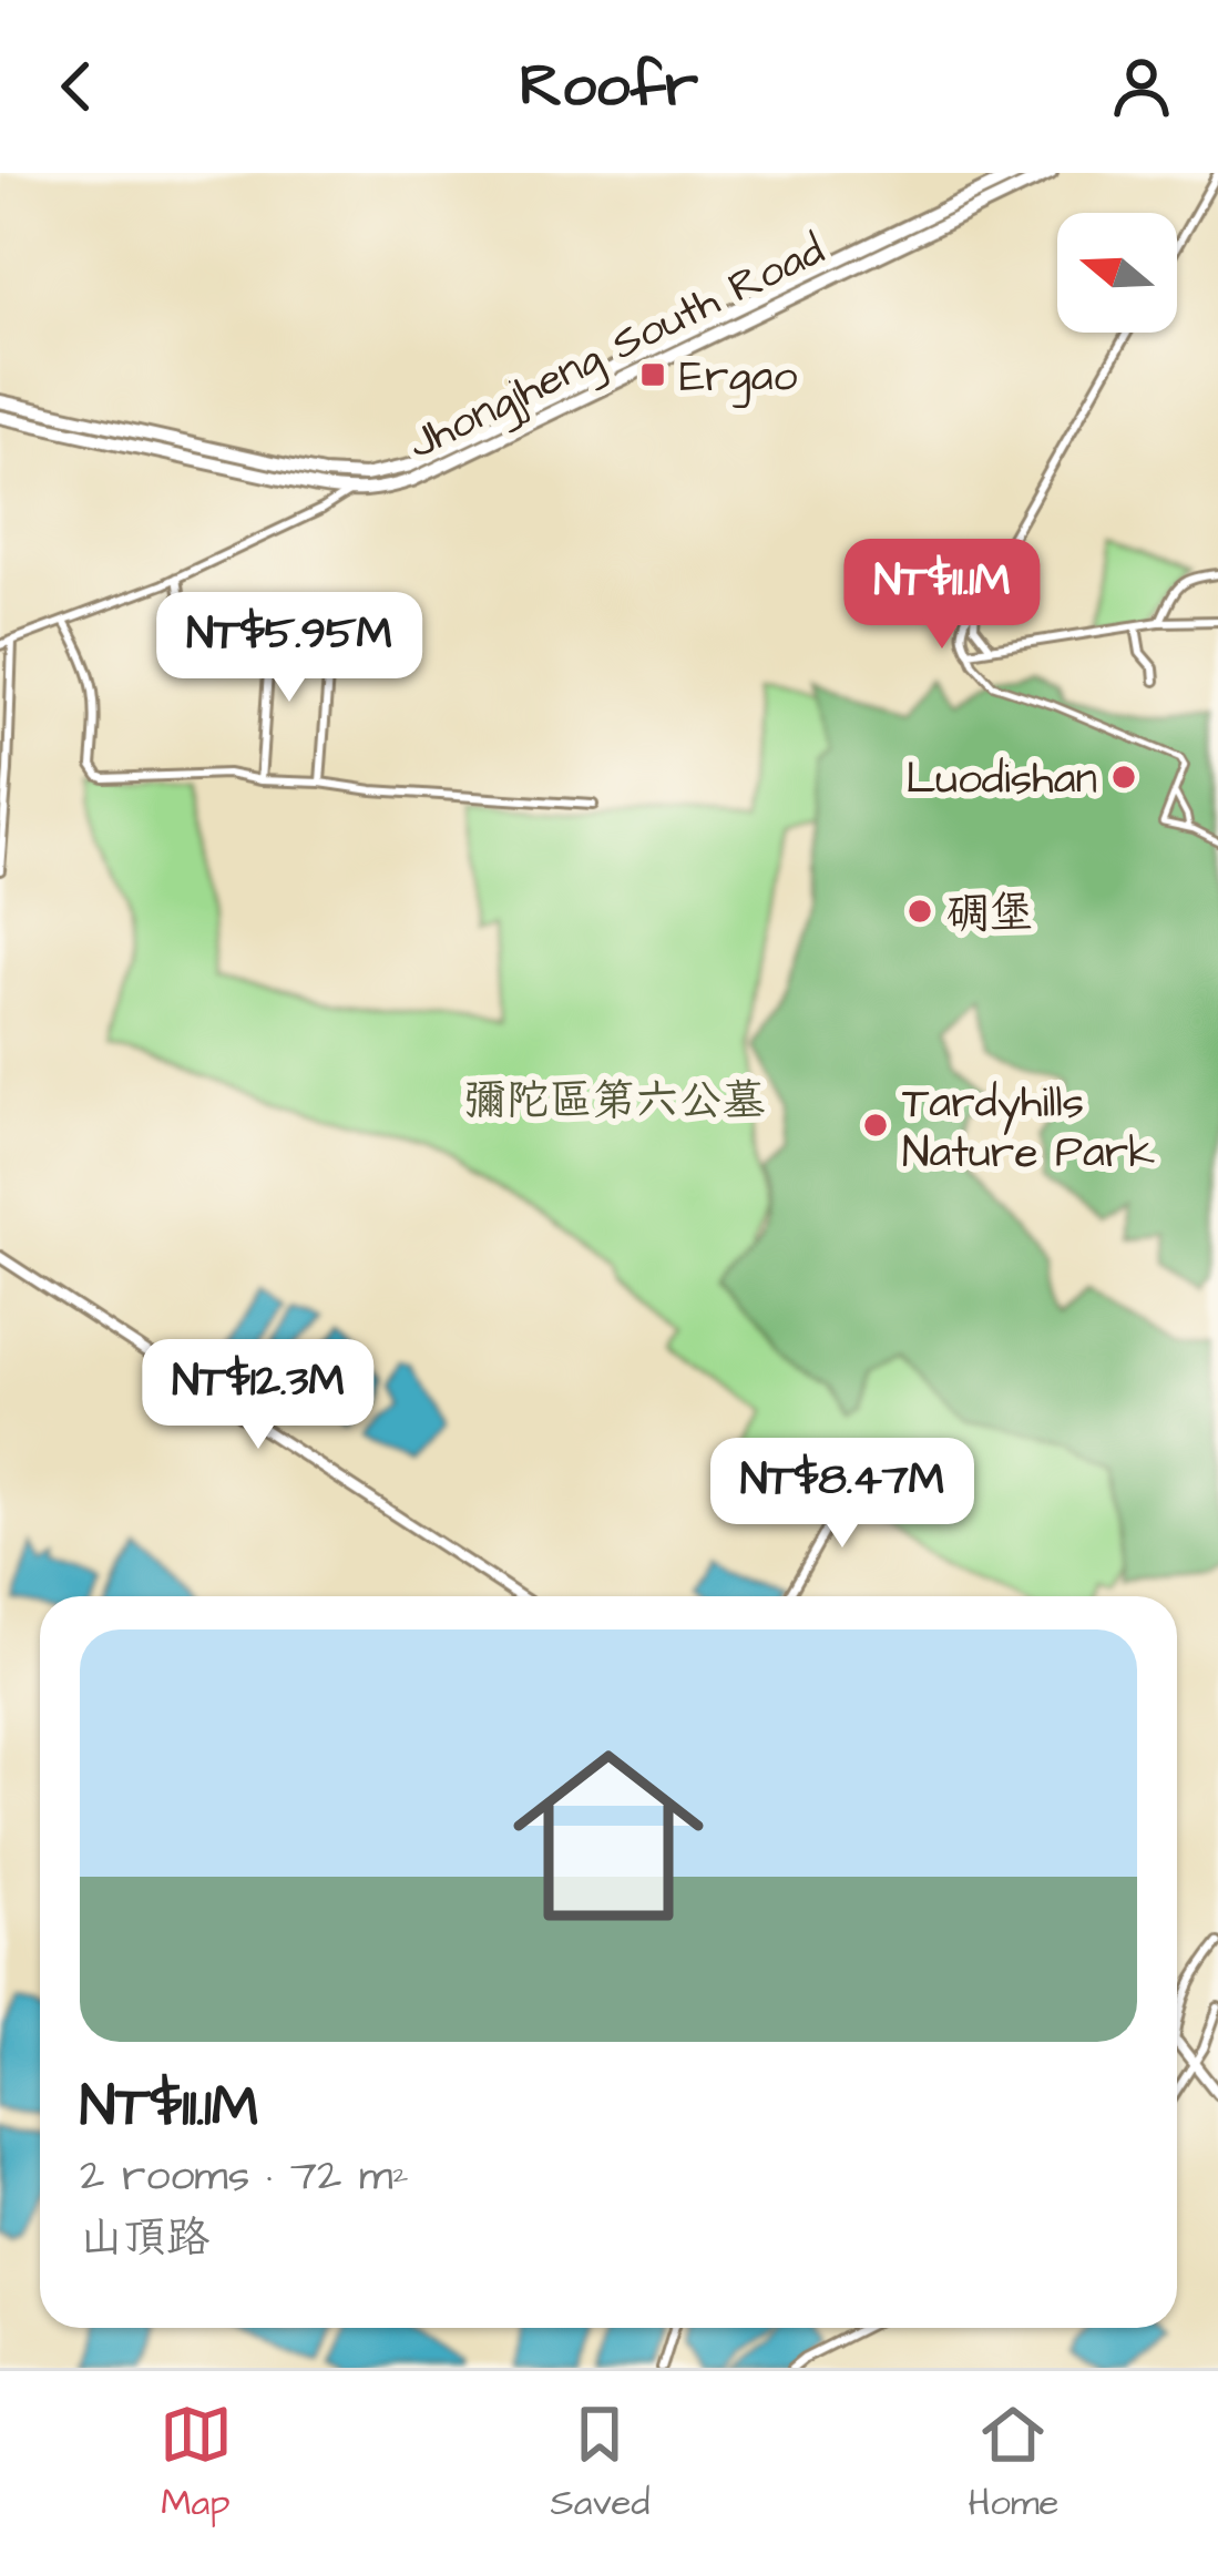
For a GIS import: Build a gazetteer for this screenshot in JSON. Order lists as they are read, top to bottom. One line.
{"streets":{"main road":["Jhongjheng South Road"]},"parks":["彌陀區第六公墓"],"places":{"transit":["Ergao"],"other":["Luodishan","碉堡","Tardyhills Nature Park"]},"north":"left","page":{"header":"Roofr","price":["NT$11.1M","NT$5.95M","NT$12.3M","NT$8.47M"],"list":[{"name":"NT$11.1M","note":"2 rooms · 72 m² · 山頂路"}],"tabs":["Map","Saved","Home"]}}
